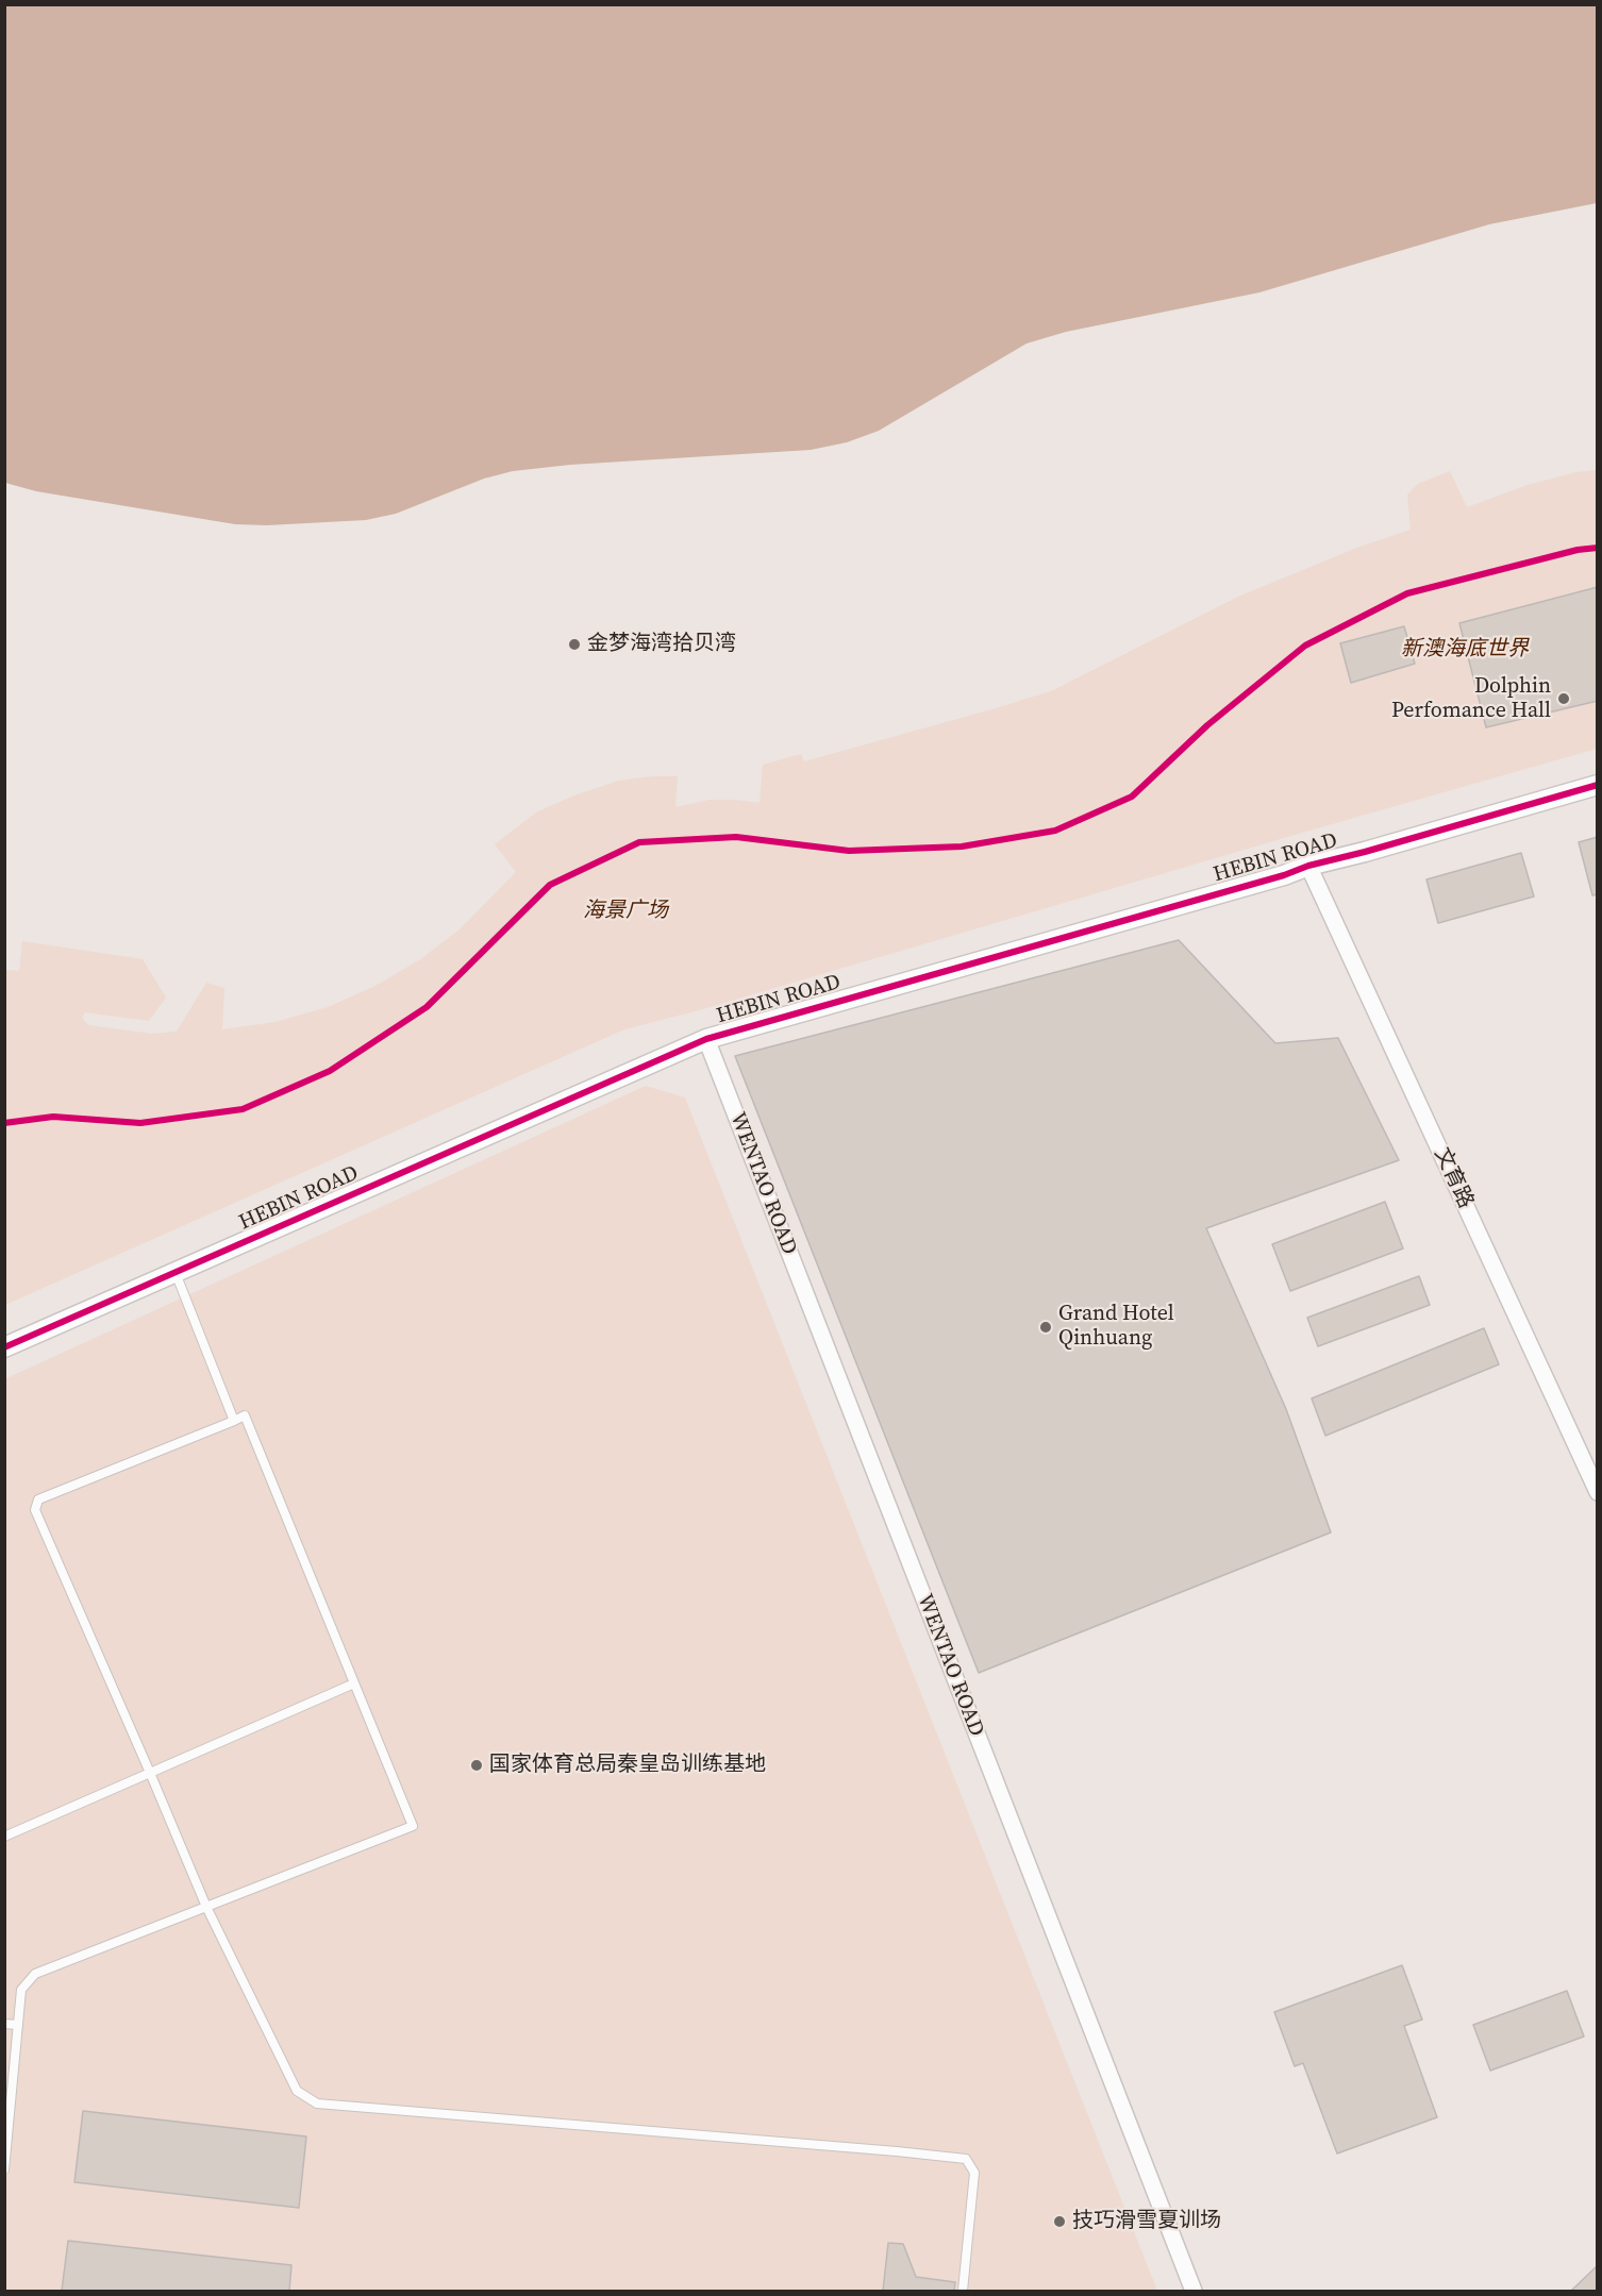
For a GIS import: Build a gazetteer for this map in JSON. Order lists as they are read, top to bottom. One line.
{"streets":{"street":["HEBIN ROAD","文育路","WENTAO ROAD"]},"crossings":[["HEBIN ROAD","文育路"],["HEBIN ROAD","WENTAO ROAD"]],"parks":["新澳海底世界","海景广场"],"places":["金梦海湾拾贝湾","Dolphin Perfomance Hall","Grand Hotel Qinhuang","国家体育总局秦皇岛训练基地","技巧滑雪夏训场"]}
